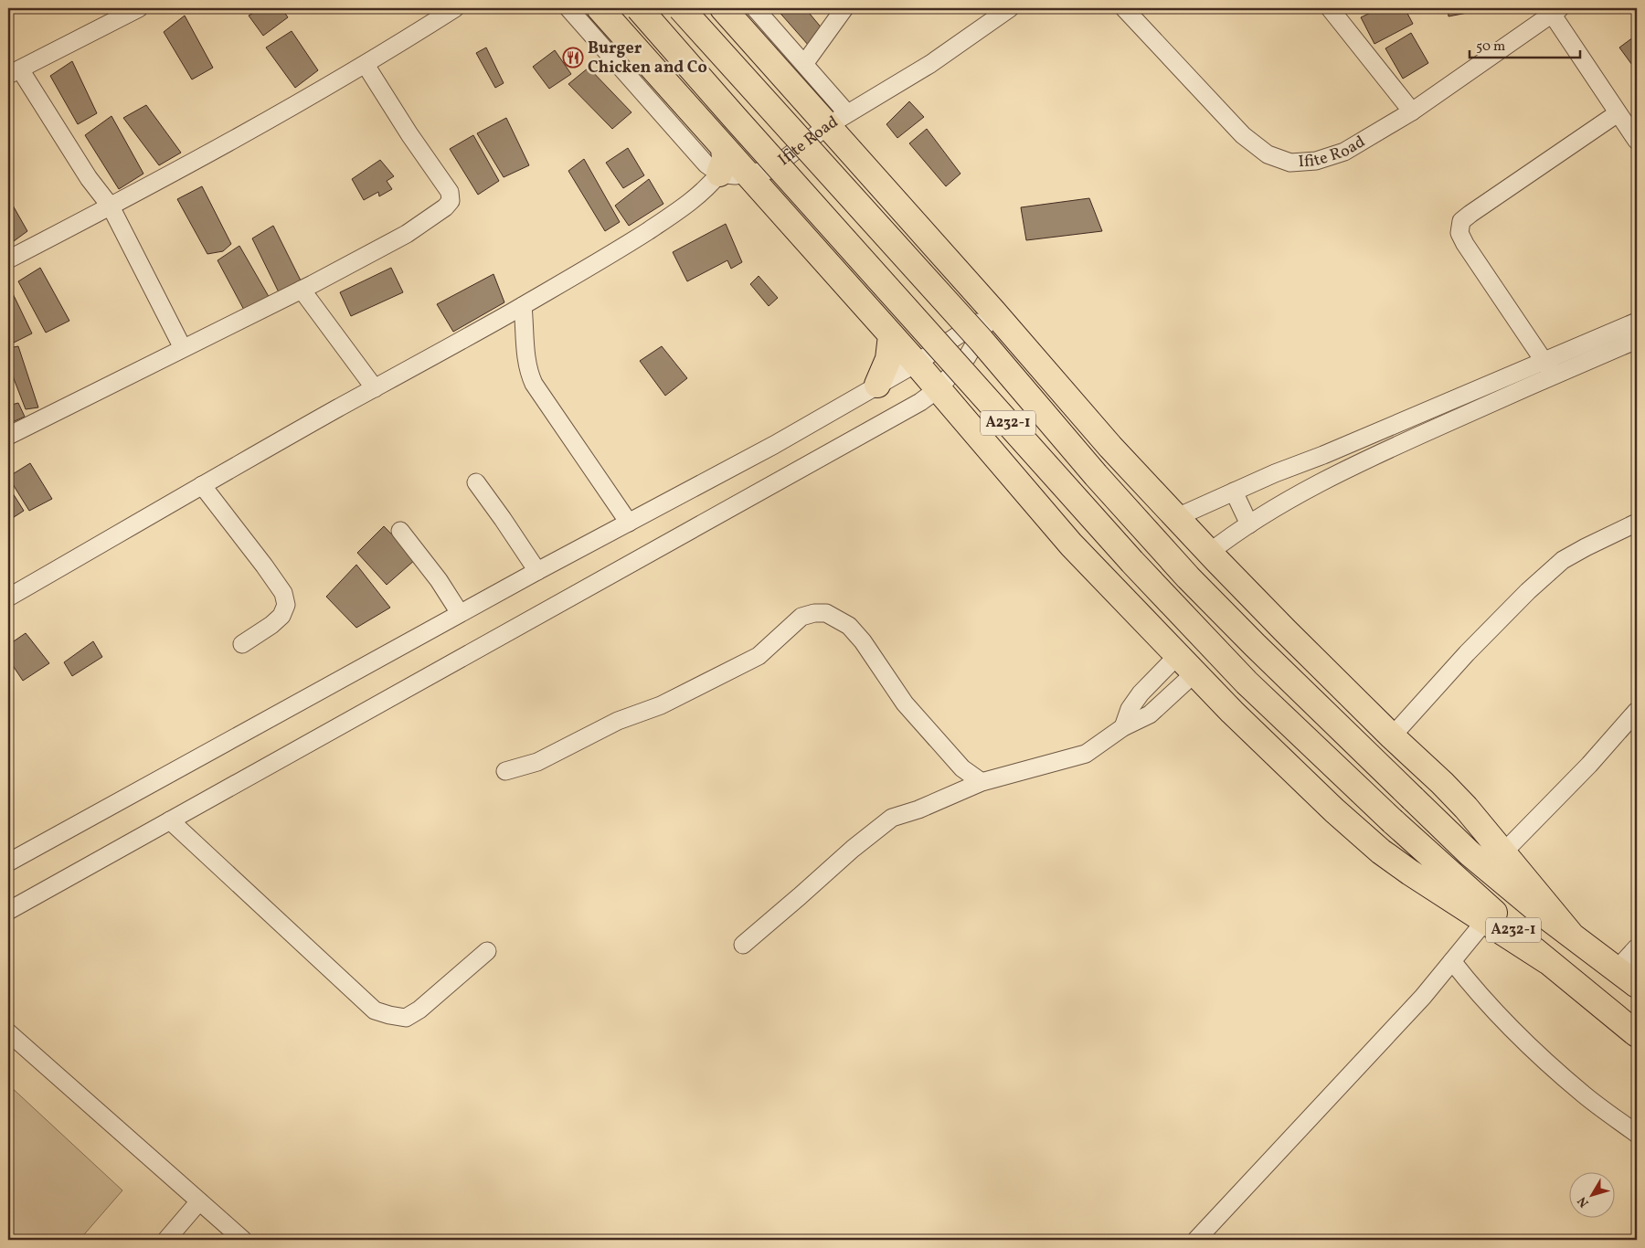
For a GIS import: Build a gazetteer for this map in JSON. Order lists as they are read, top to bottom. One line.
{"streets":{"highway":["A232-1"],"street":["Ifite Road"]},"places":{"restaurant":["Burger Chicken and Co"]},"scale_bar":"50 m","north":"bottom left"}
